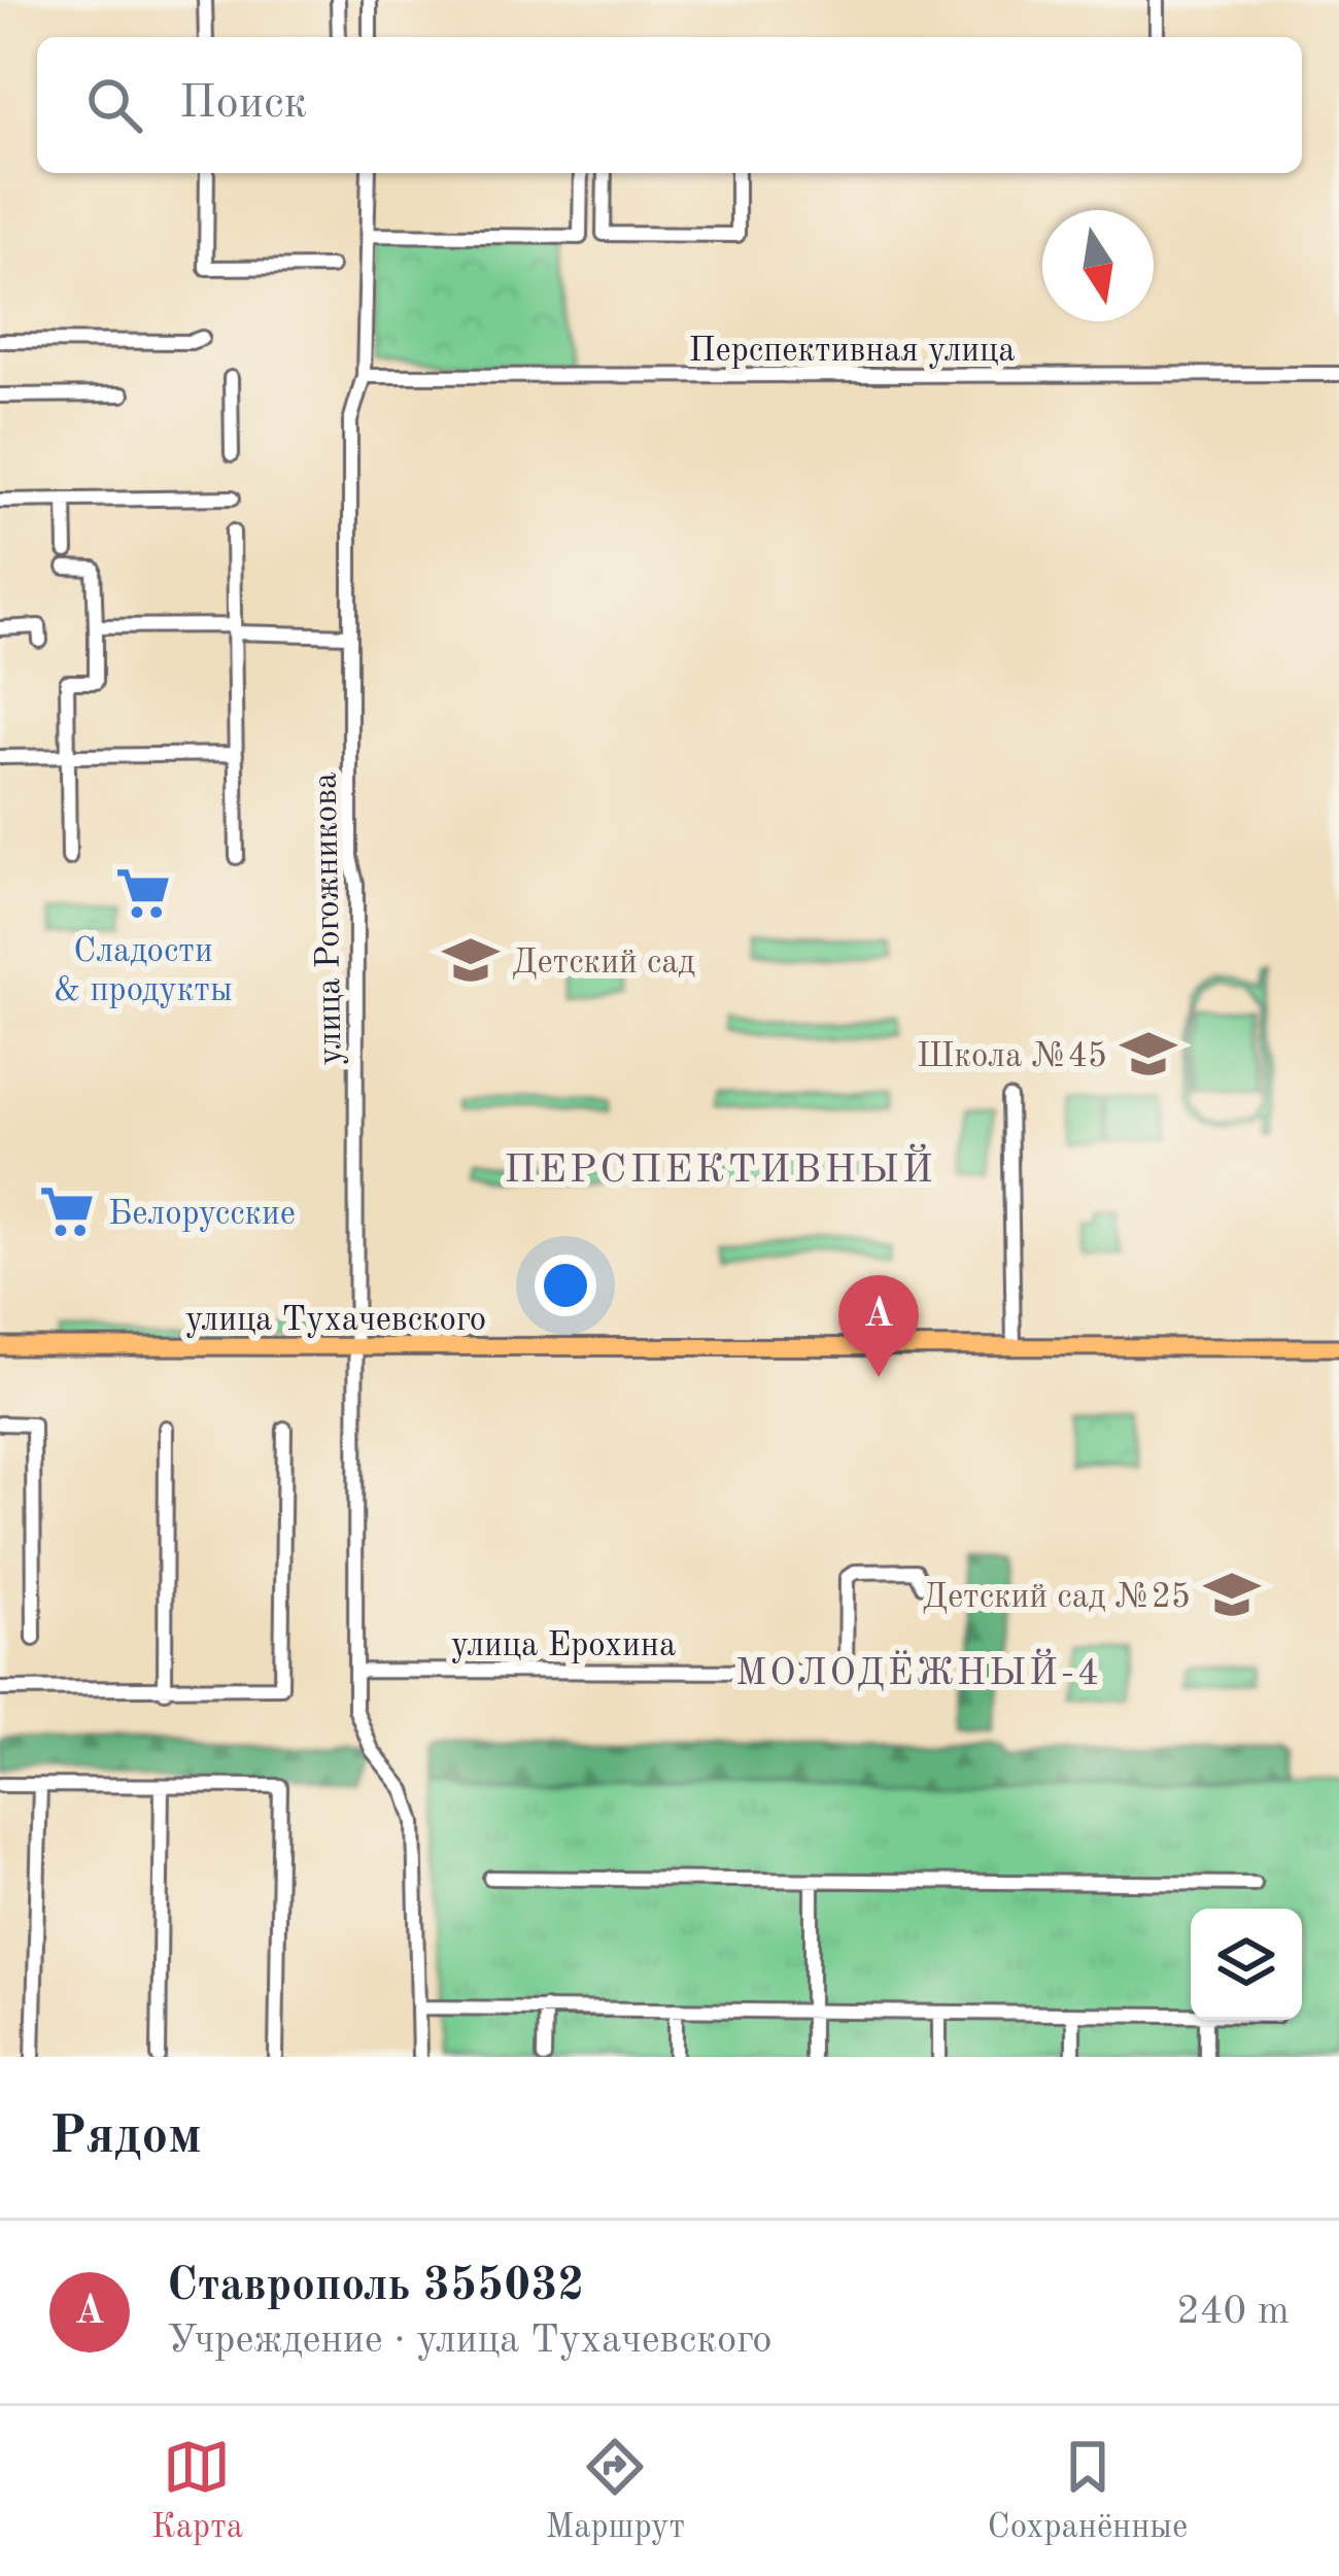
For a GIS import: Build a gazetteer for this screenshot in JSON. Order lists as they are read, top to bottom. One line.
{"streets":{"main road":["улица Тухачевского"],"street":["Перспективная улица","улица Рогожникова","улица Ерохина"]},"crossings":[["Перспективная улица","улица Рогожникова"],["улица Рогожникова","улица Тухачевского"],["улица Рогожникова","улица Ерохина"]],"districts":["ПЕРСПЕКТИВНЫЙ","МОЛОДЁЖНЫЙ-4"],"places":{"supermarket":["Сладости & продукты","Белорусские"],"school or university":["Детский сад","Школа №45","Детский сад №25"]},"north":"bottom","page":{"search":"Поиск","pins":"A","heading":"Рядом","list":[{"mark":"A","name":"Ставрополь 355032","note":"Учреждение · улица Тухачевского","value":"240 m"}],"nav":["Карта","Маршрут","Сохранённые"]}}
